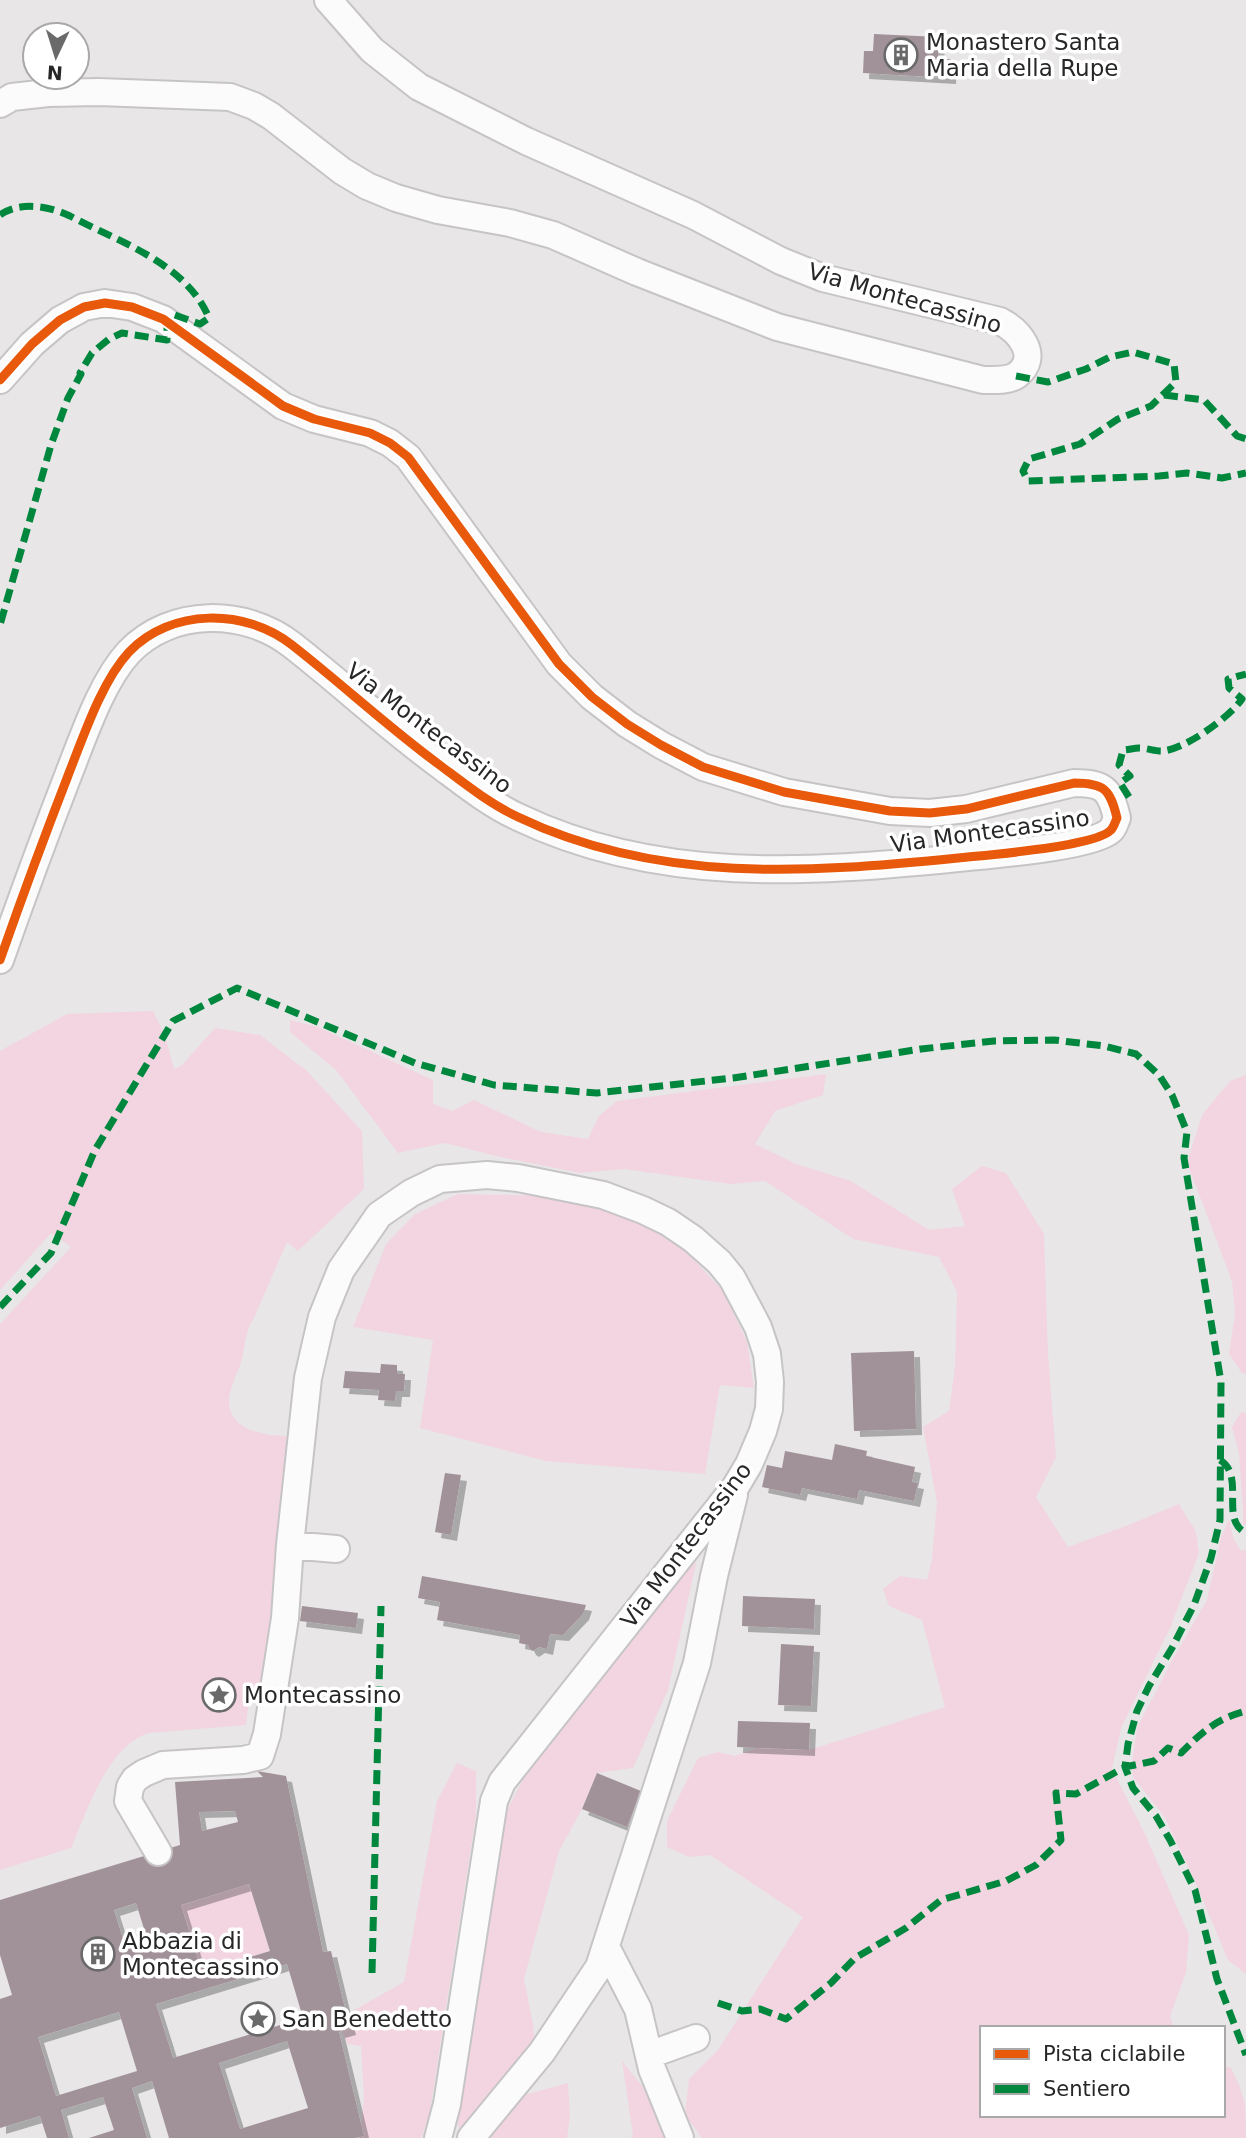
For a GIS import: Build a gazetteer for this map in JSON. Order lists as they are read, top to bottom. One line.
{"streets":{"street":["Via Montecassino"]},"places":{"building":["Monastero Santa Maria della Rupe","Abbazia di Montecassino"],"place":["Montecassino","San Benedetto"]},"legend":["Pista ciclabile","Sentiero"],"north":"bottom"}
